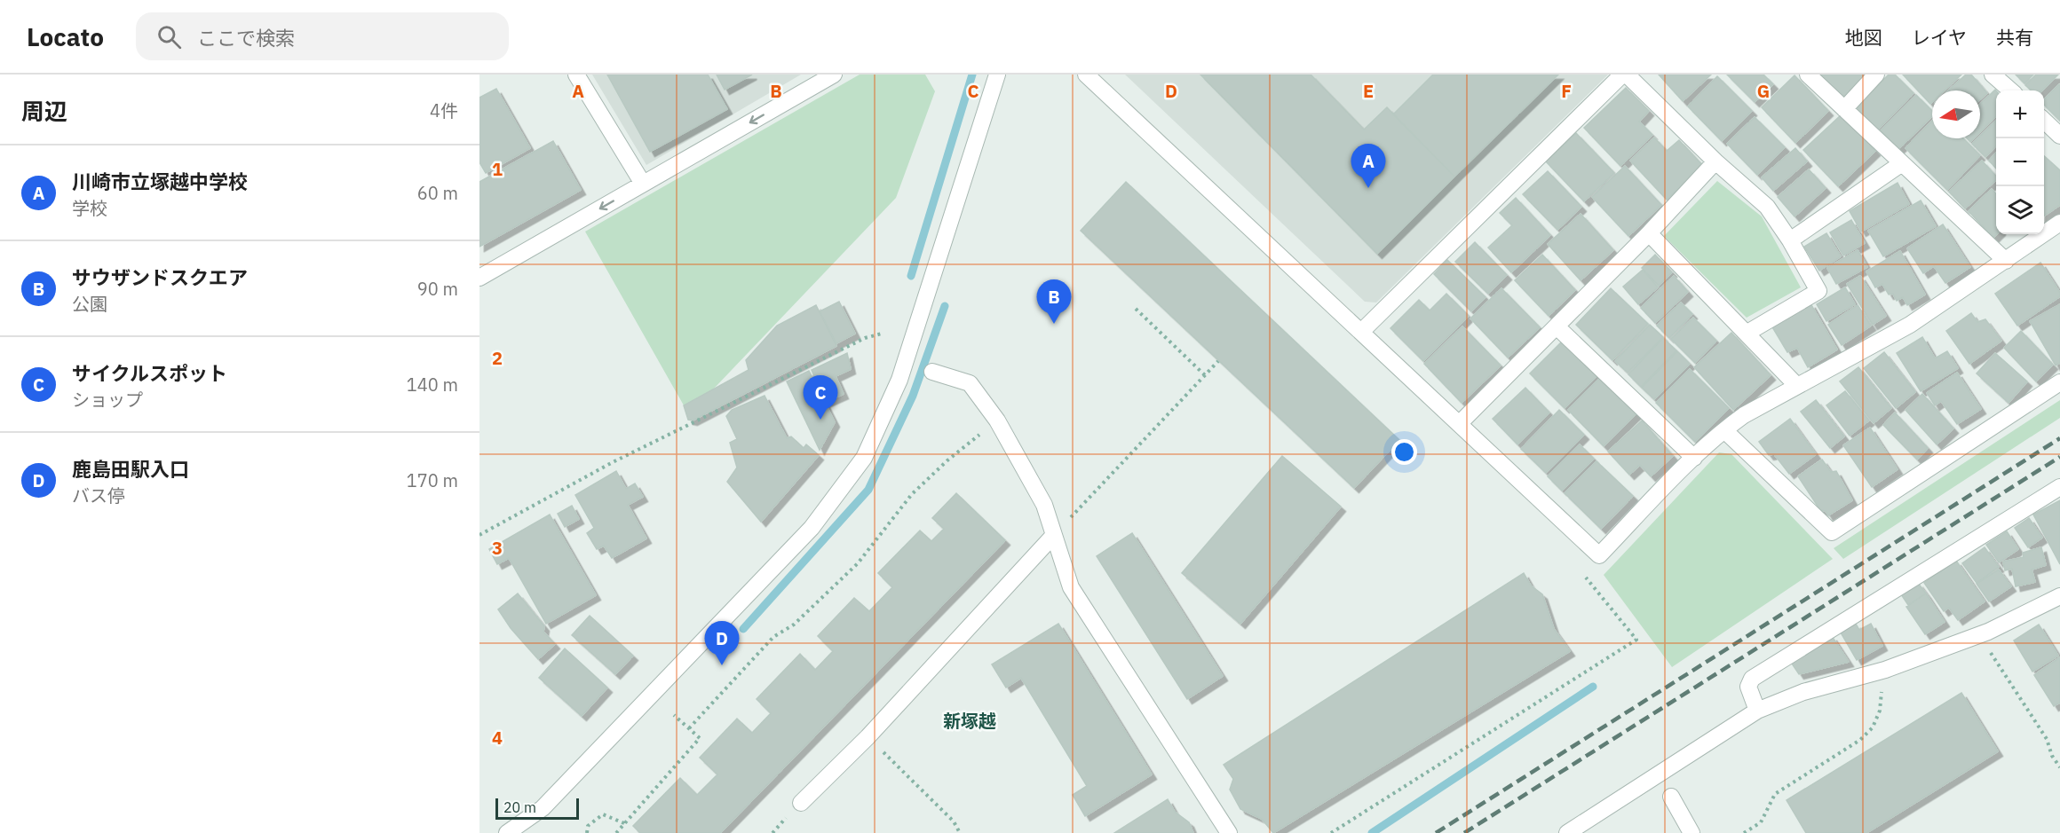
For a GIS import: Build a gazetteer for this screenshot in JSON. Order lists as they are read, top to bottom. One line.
{"districts":["新塚越"],"scale_bar":"20 m","north":"left","page":{"header":"Locato","search":"ここで検索","nav":["地図","レイヤ","共有"],"heading":["周辺","4件"],"map_buttons":["+","−"],"list":[{"mark":"A","name":"川崎市立塚越中学校","note":"学校","value":"60 m"},{"mark":"B","name":"サウザンドスクエア","note":"公園","value":"90 m"},{"mark":"C","name":"サイクルスポット","note":"ショップ","value":"140 m"},{"mark":"D","name":"鹿島田駅入口","note":"バス停","value":"170 m"}],"pins":["A","B","C","D"],"scale":"20 m"},"grid":{"columns":["A","B","C","D","E","F","G"],"rows":["1","2","3","4"]}}
